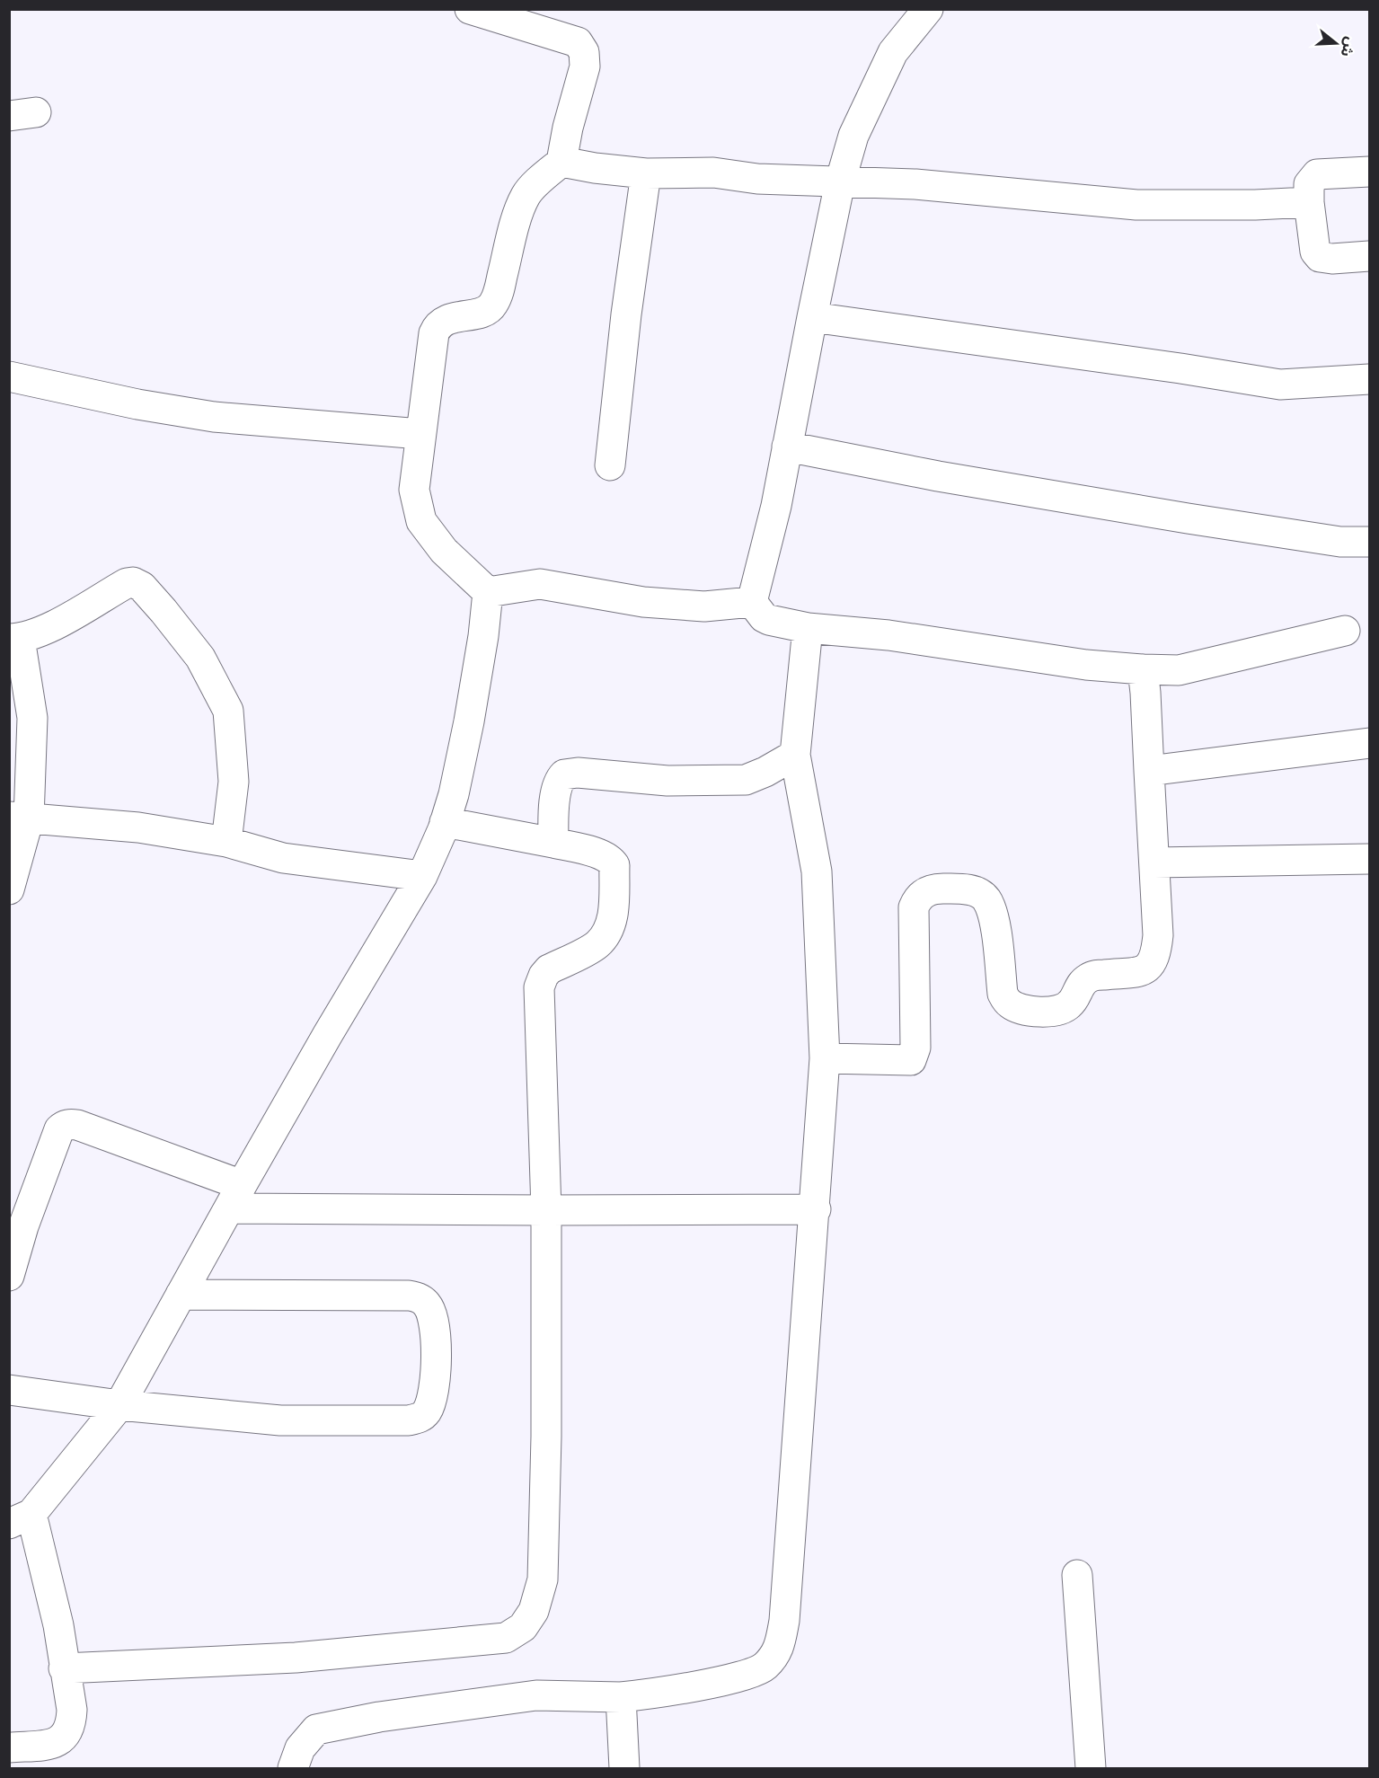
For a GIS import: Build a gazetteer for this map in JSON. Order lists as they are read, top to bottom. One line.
{"north":"right"}
